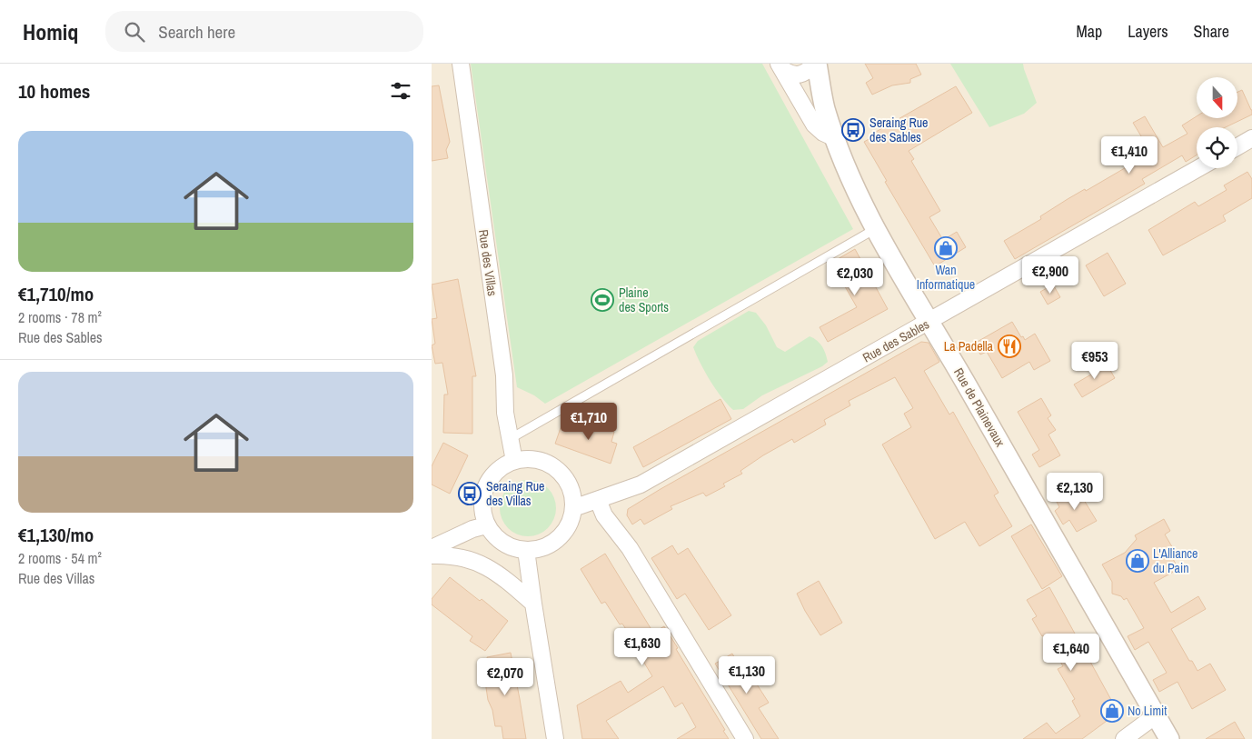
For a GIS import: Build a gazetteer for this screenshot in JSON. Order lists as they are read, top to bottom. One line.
{"streets":{"street":["Rue des Villas","Rue des Sables","Rue de Plainevaux"]},"crossings":[["Rue des Villas","Rue des Sables"],["Rue des Sables","Rue de Plainevaux"]],"places":{"bus stop":["Seraing Rue des Sables","Seraing Rue des Villas"],"shop":["Wan Informatique","L'Alliance du Pain","No Limit"],"sports":["Plaine des Sports"],"restaurant":["La Padella"]},"north":"bottom","page":{"header":"Homiq","search":"Search here","nav":["Map","Layers","Share"],"heading":"10 homes","list":[{"name":"€1,710/mo","note":"2 rooms · 78 m² · Rue des Sables"},{"name":"€1,130/mo","note":"2 rooms · 54 m² · Rue des Villas"}],"price":["€1,410","€2,900","€2,030","€953","€1,710","€2,130","€1,630","€1,640","€1,130","€2,070"]}}
